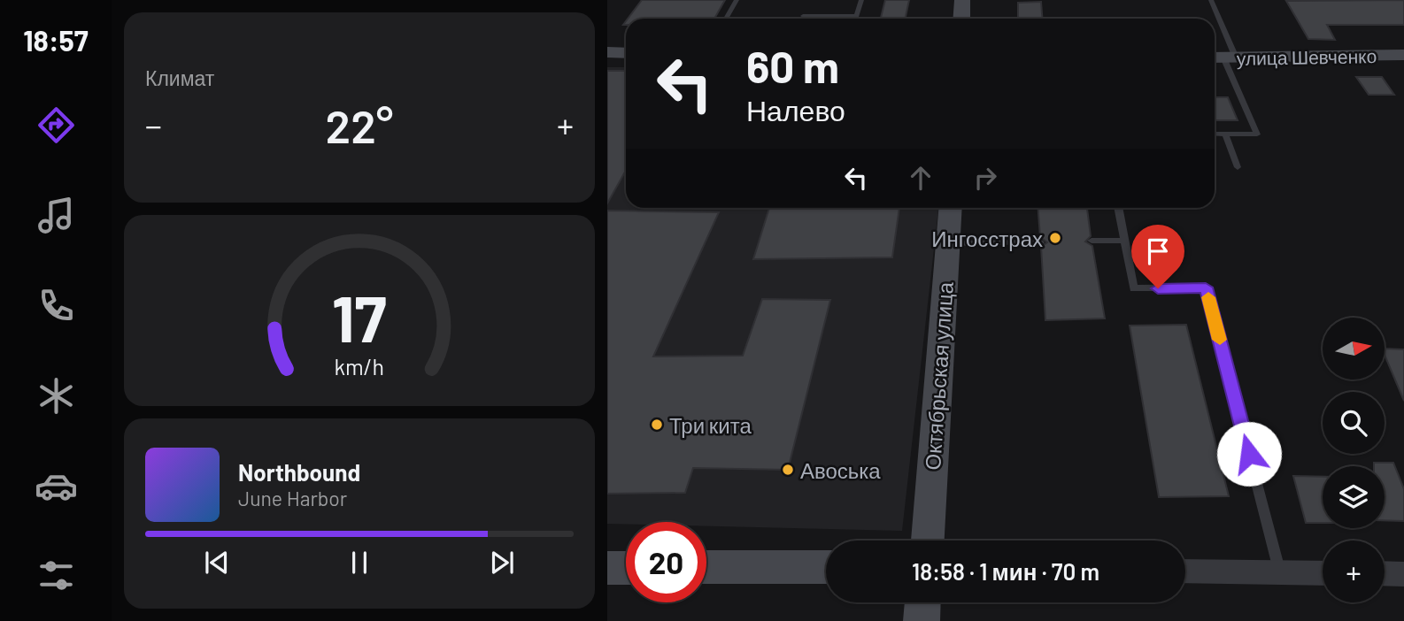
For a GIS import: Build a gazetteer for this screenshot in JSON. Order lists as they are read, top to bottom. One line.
{"streets":{"main road":["улица Шевченко","Октябрьская улица"]},"places":["Ингосстрах","Три кита","Авоська"],"north":"right","page":{"tabs":"18:57","tile":"Климат","turn":["60 m","Налево"],"heat":["−","22°","+"],"map_buttons":"+","song":["Northbound","June Harbor"],"limit":"20","trip":"18:58 · 1 мин · 70 m","gauge":["17","km/h"]}}
